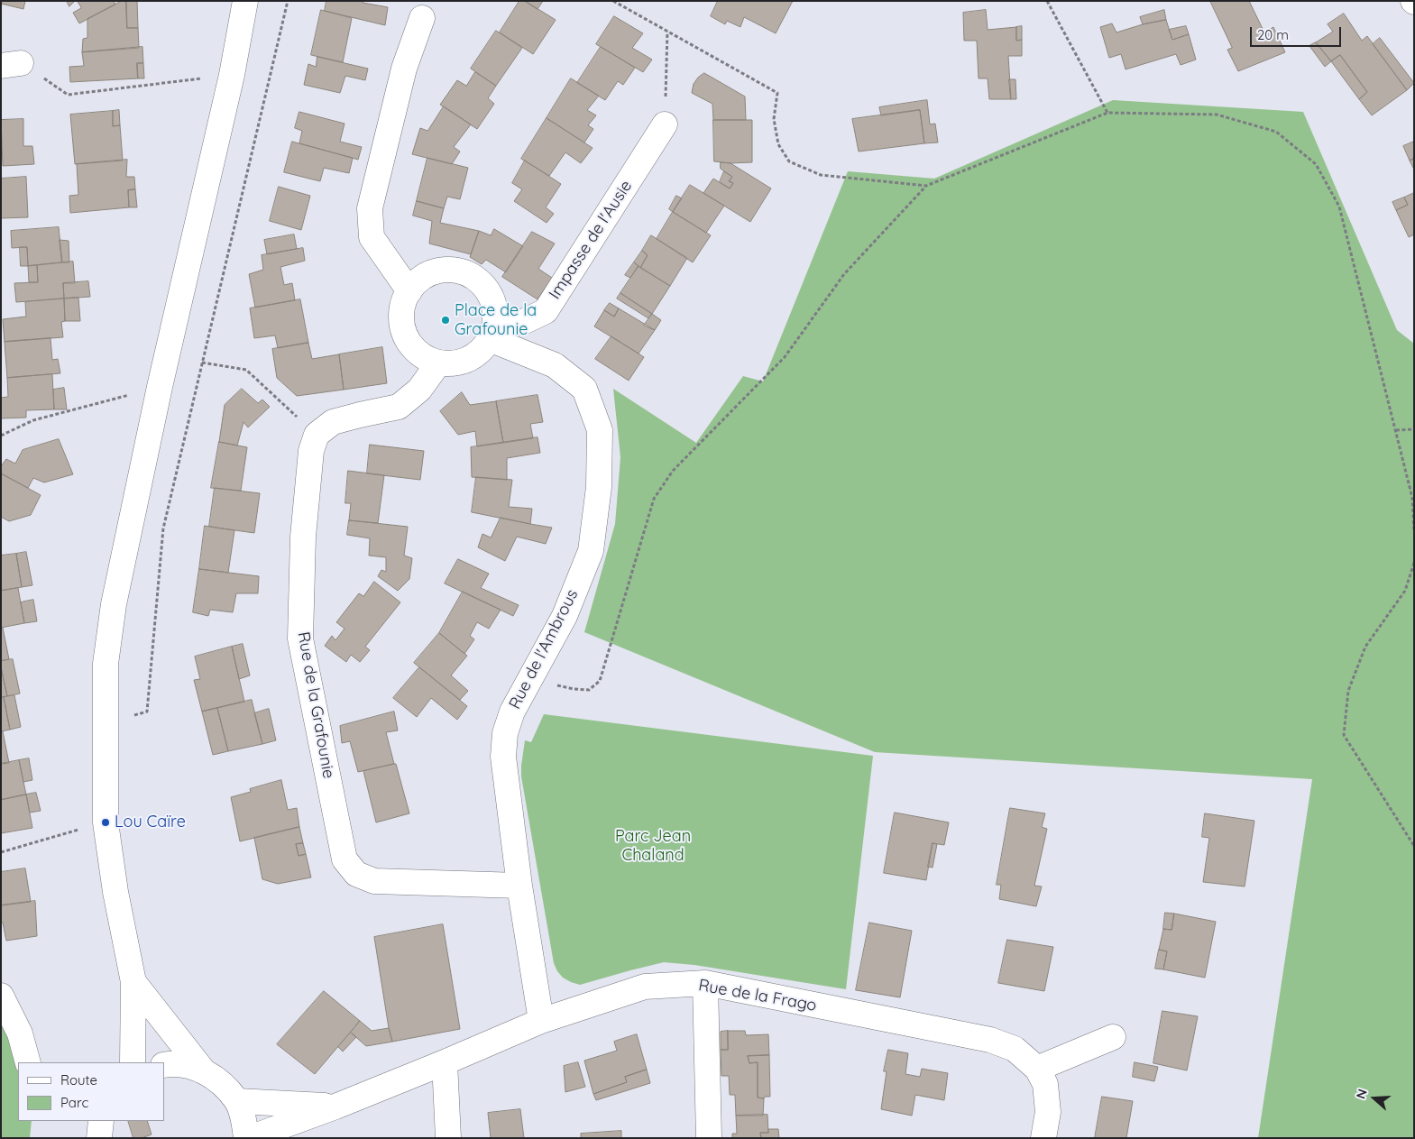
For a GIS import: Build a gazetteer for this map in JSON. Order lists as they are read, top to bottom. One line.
{"streets":{"street":["Impasse de l'Ausie","Rue de l'Ambrous","Rue de la Grafounie","Rue de la Frago"]},"crossings":[["Impasse de l'Ausie","Rue de l'Ambrous"],["Rue de l'Ambrous","Rue de la Grafounie"],["Rue de l'Ambrous","Rue de la Frago"]],"parks":["Parc Jean Chaland"],"places":["Place de la Grafounie","Lou Caïre"],"legend":["Route","Parc"],"scale_bar":"20 m","north":"left"}
